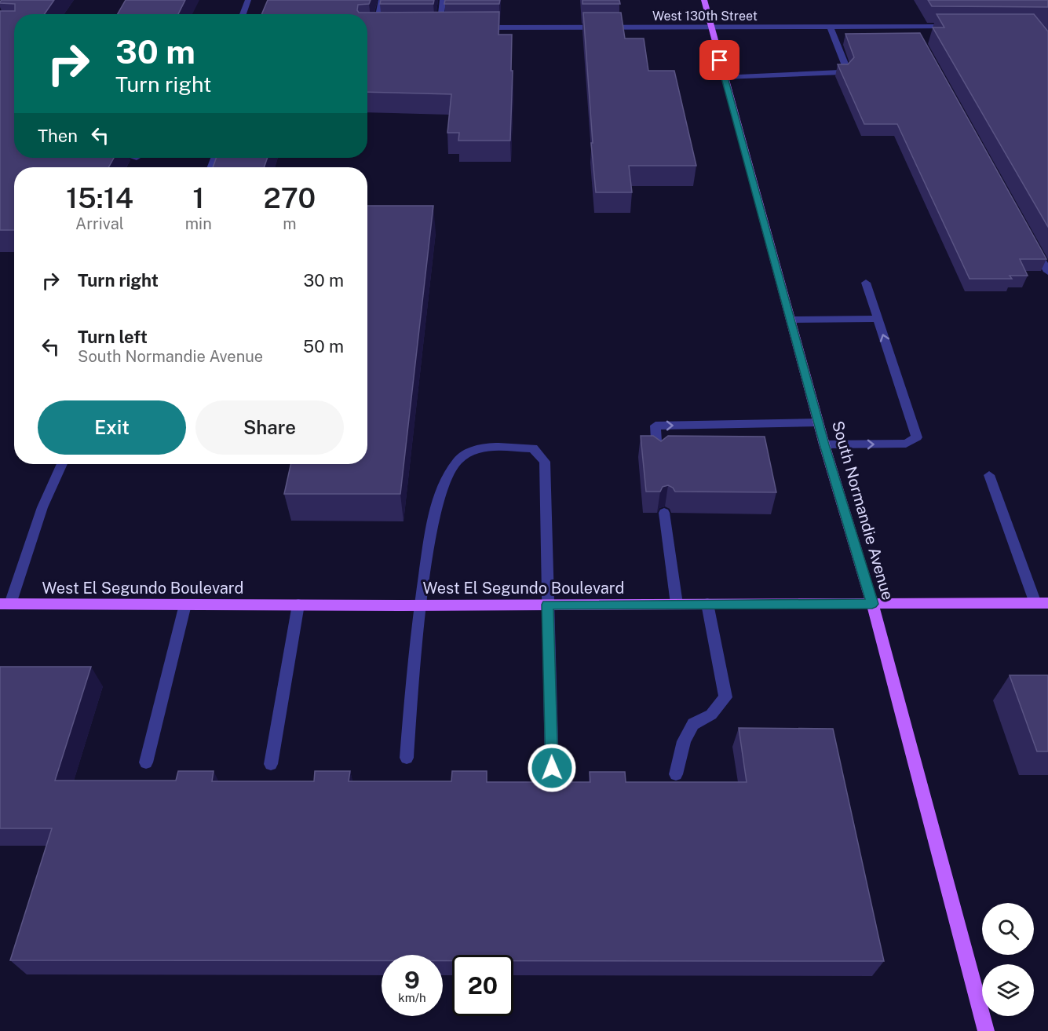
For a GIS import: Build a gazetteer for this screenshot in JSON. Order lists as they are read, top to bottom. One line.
{"streets":{"main road":["South Normandie Avenue","West El Segundo Boulevard"],"street":["West 130th Street"]},"crossings":[["West 130th Street","South Normandie Avenue"],["South Normandie Avenue","West El Segundo Boulevard"]],"page":{"turn":["30 m","Turn right"],"then":"Then","eta":["15:14","Arrival","1","min","270","m"],"list":[{"name":"Turn right","value":"30 m"},{"name":"Turn left","note":"South Normandie Avenue","value":"50 m"}],"buttons":["Exit","Share"],"speed":"9 km/h","limit":"20"}}
